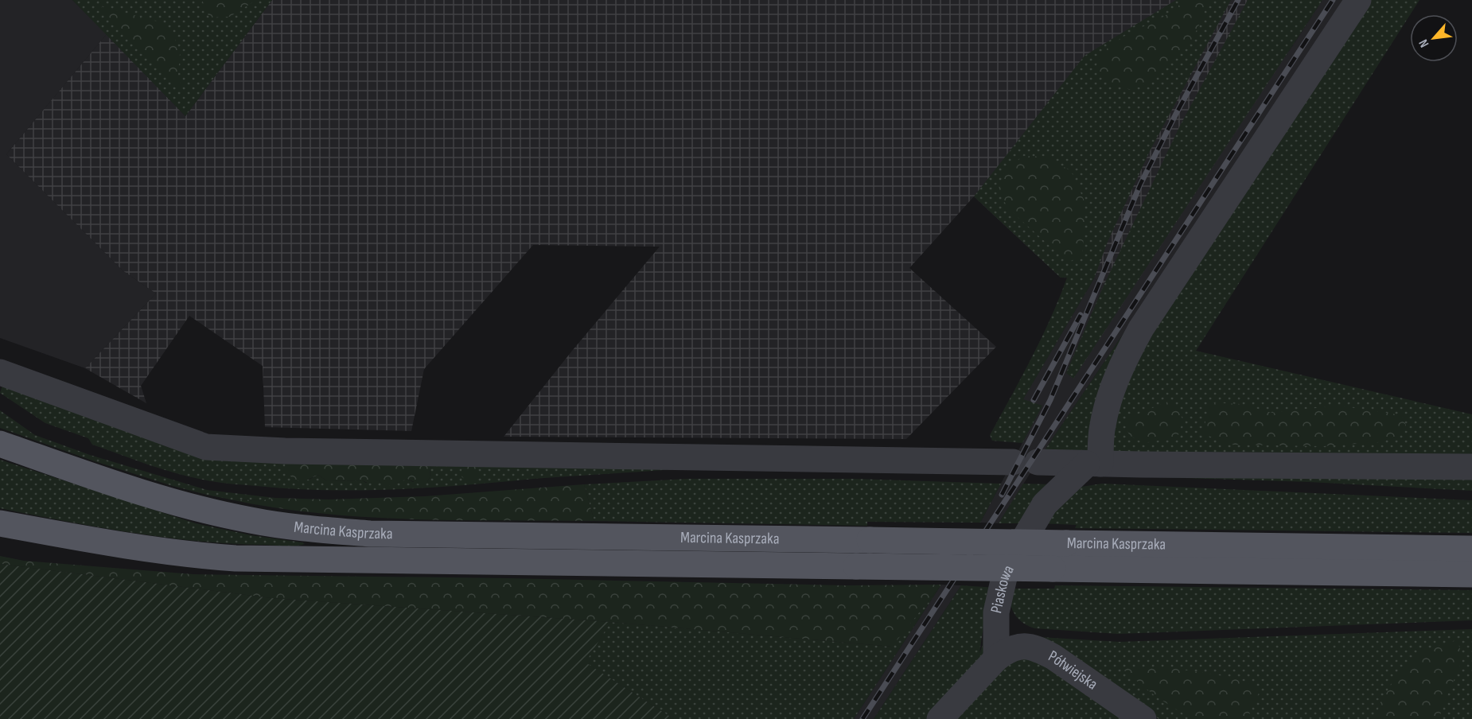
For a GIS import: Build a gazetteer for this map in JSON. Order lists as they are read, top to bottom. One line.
{"streets":{"main road":["Marcina Kasprzaka"],"street":["Piaskowa","Półwiejska"]},"crossings":[["Piaskowa","Półwiejska"]],"north":"bottom left"}
